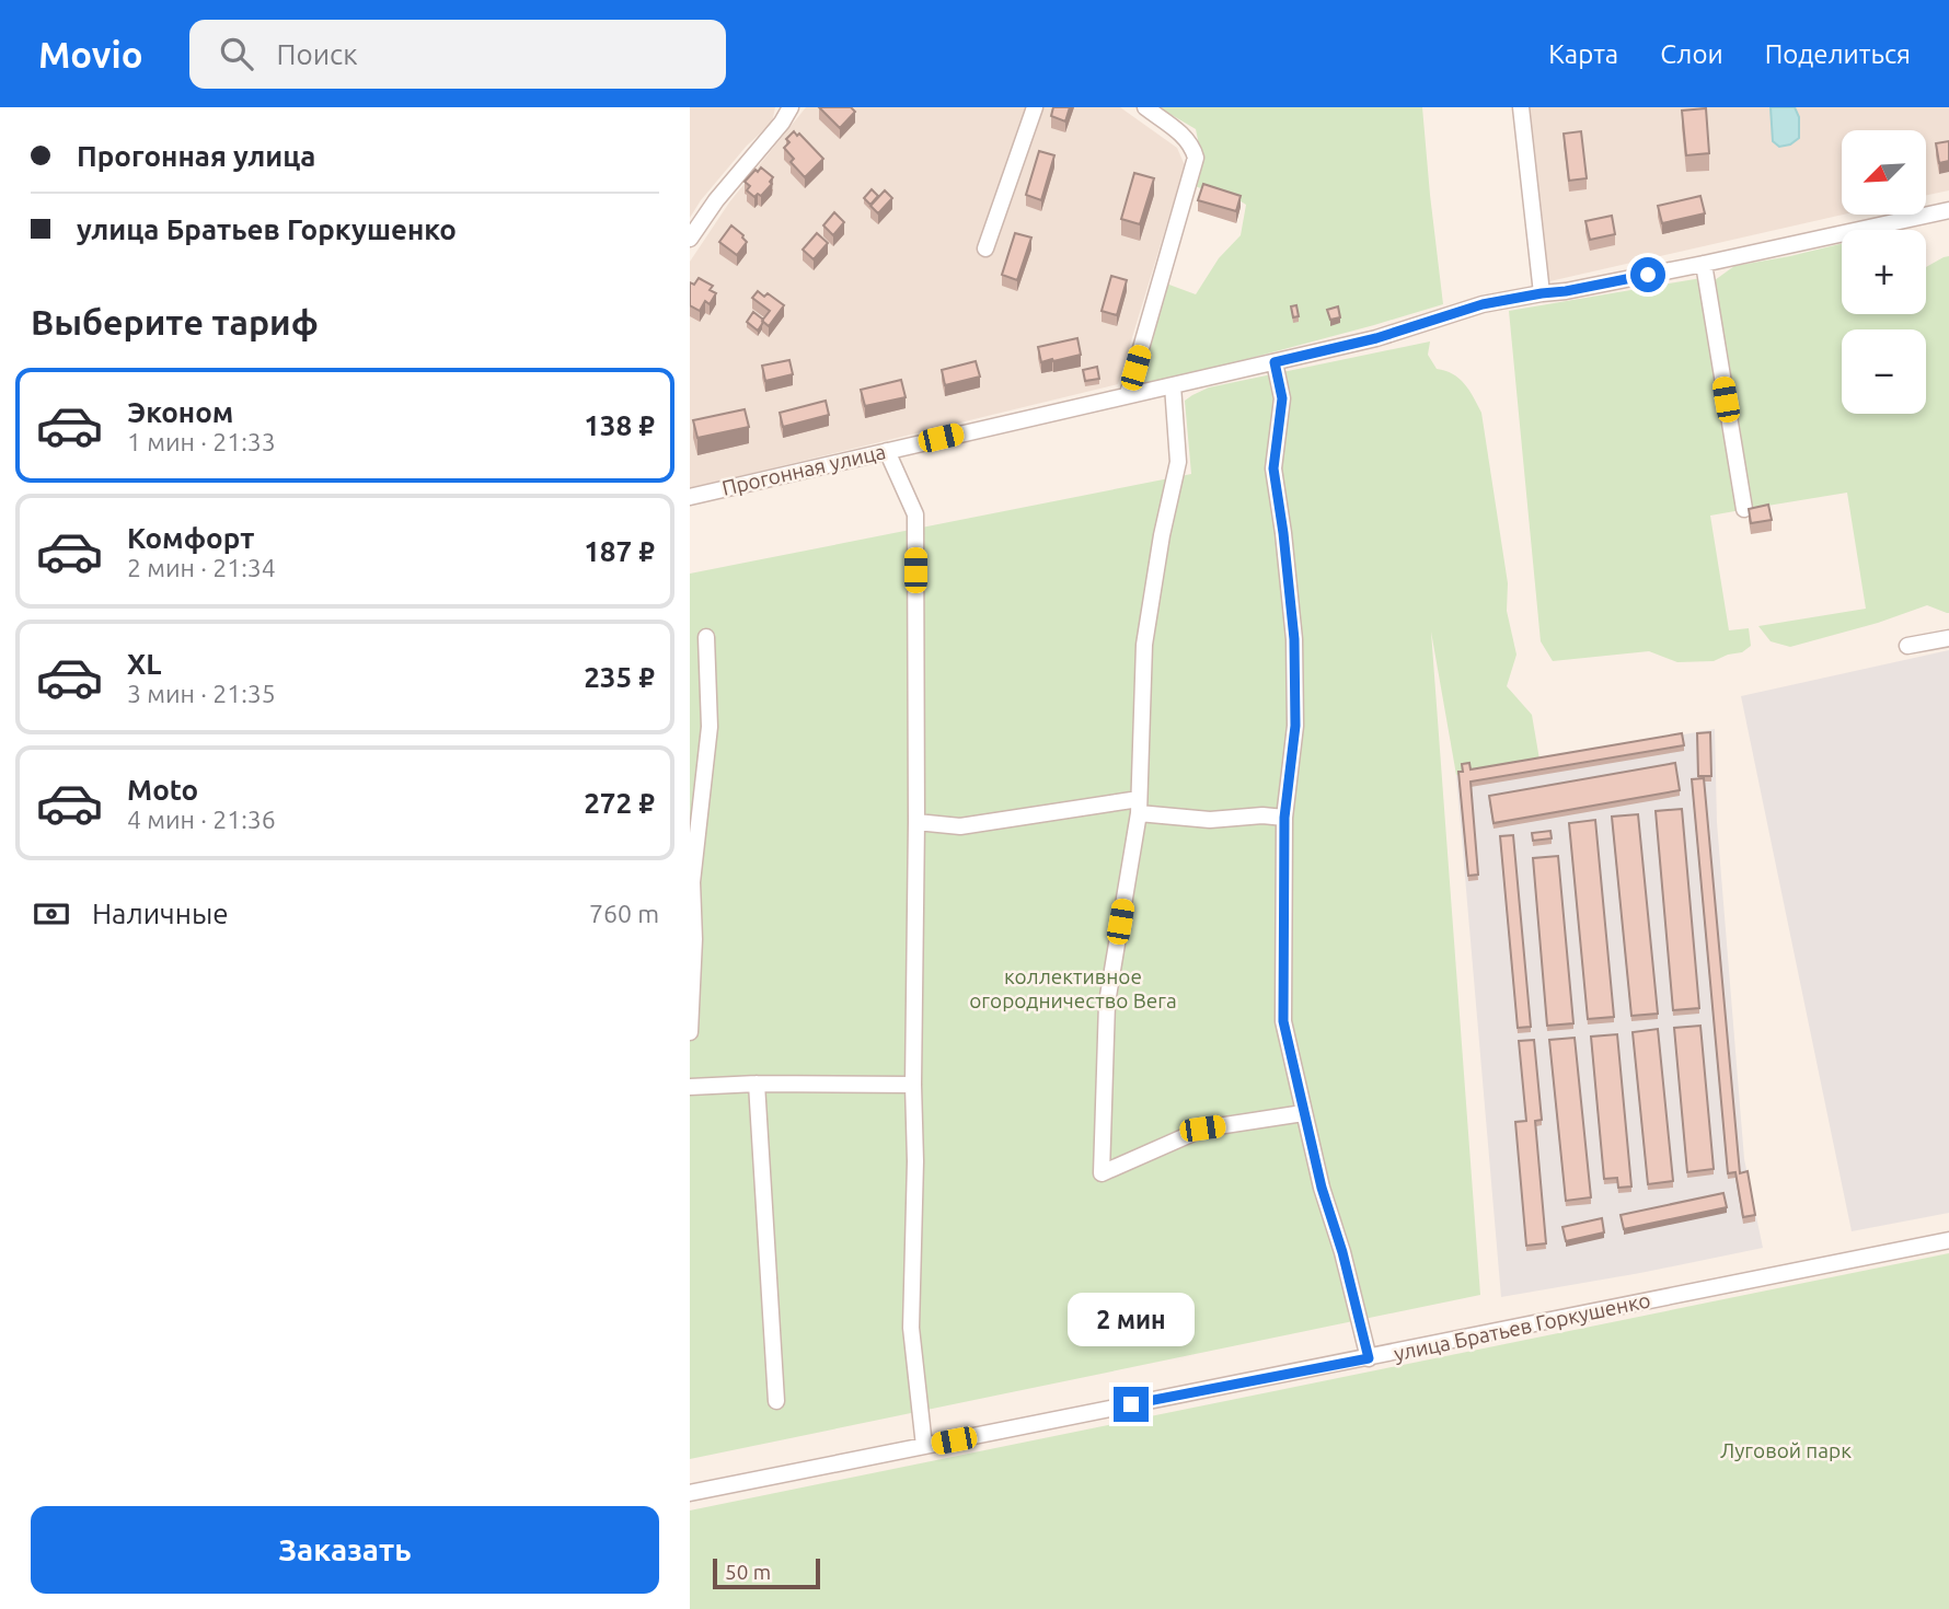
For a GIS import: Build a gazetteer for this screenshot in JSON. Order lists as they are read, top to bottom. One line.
{"streets":{"street":["Прогонная улица","улица Братьев Горкушенко"]},"parks":["коллективное огородничество Вега","Луговой парк"],"scale_bar":"50 m","north":"bottom left","page":{"header":"Movio","search":"Поиск","nav":["Карта","Слои","Поделиться"],"banner":["Прогонная улица","улица Братьев Горкушенко"],"map_buttons":["+","−"],"heading":"Выберите тариф","list":[{"name":"Эконом","note":"1 мин · 21:33","value":"138 ₽"},{"name":"Комфорт","note":"2 мин · 21:34","value":"187 ₽"},{"name":"XL","note":"3 мин · 21:35","value":"235 ₽"},{"name":"Moto","note":"4 мин · 21:36","value":"272 ₽"}],"pay":["Наличные","760 m"],"bubble":"2 мин","buttons":"Заказать","scale":"50 m"}}
